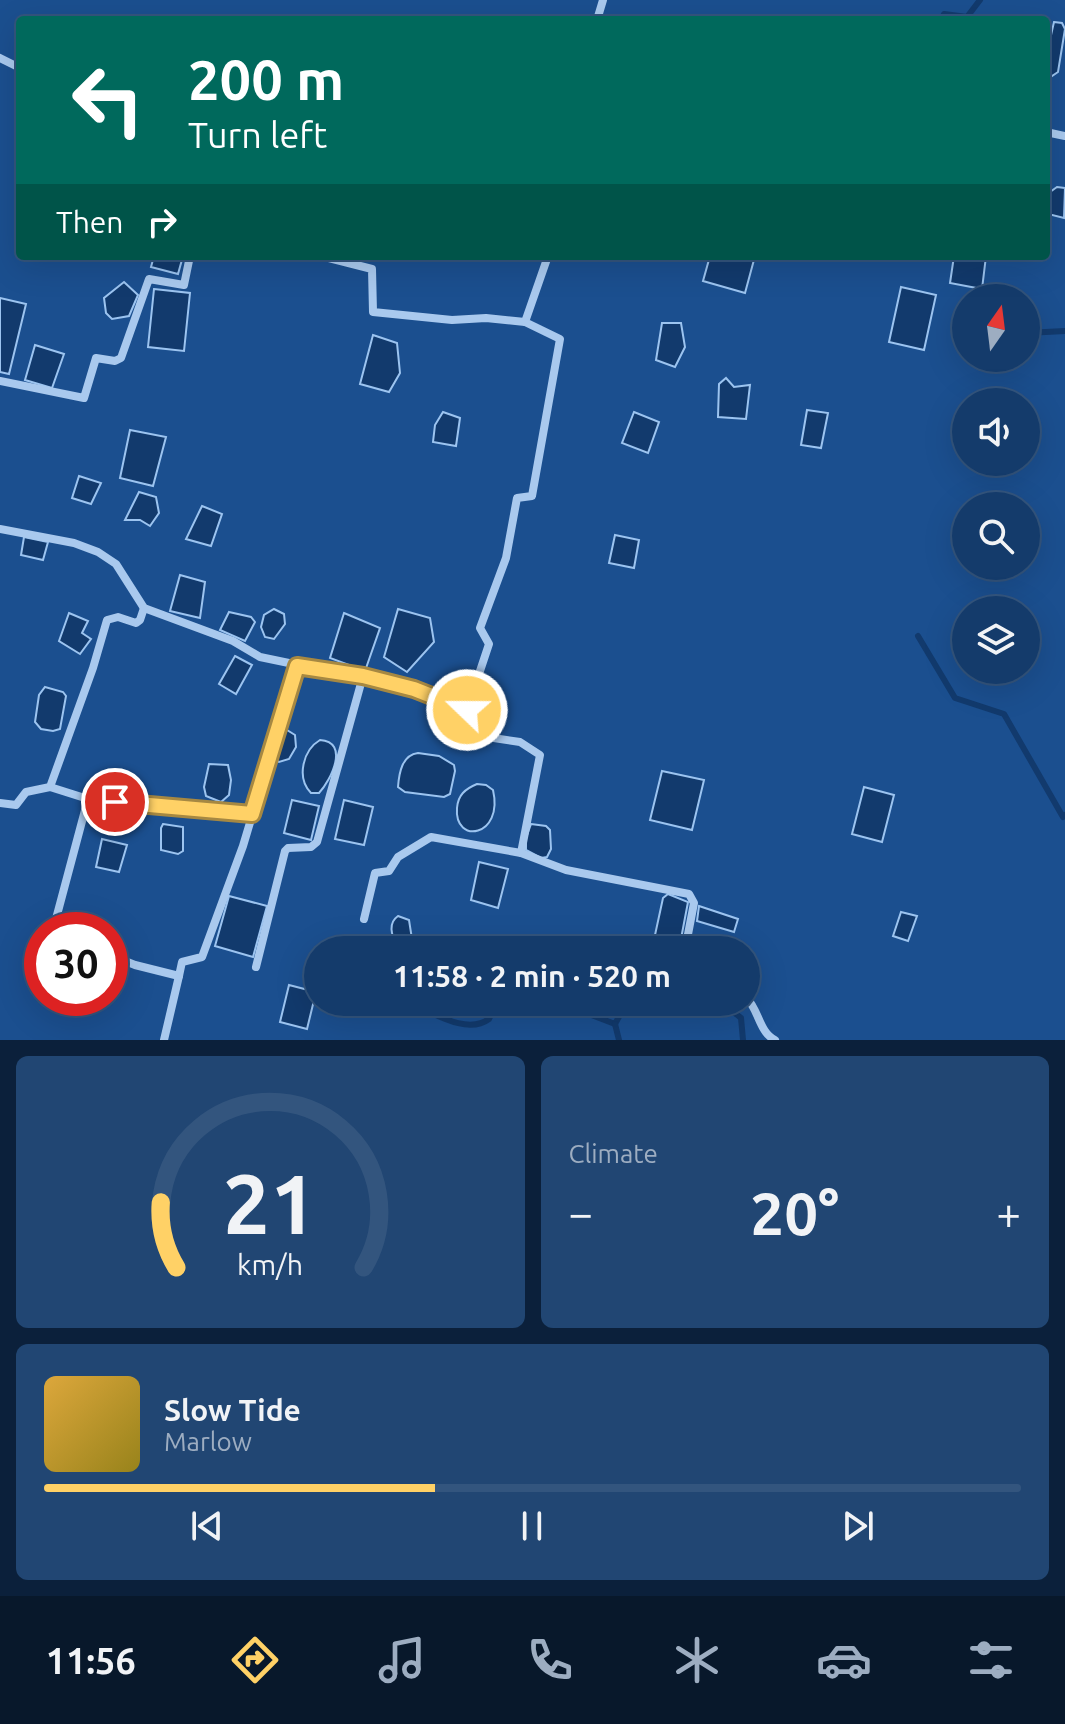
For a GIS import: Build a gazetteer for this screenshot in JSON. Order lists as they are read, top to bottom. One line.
{"north":"top","page":{"turn":["200 m","Turn left"],"then":"Then","limit":"30","trip":"11:58 · 2 min · 520 m","tile":"Climate","heat":["−","20°","+"],"song":["Slow Tide","Marlow"],"tabs":"11:56","gauge":["21","km/h"]}}
